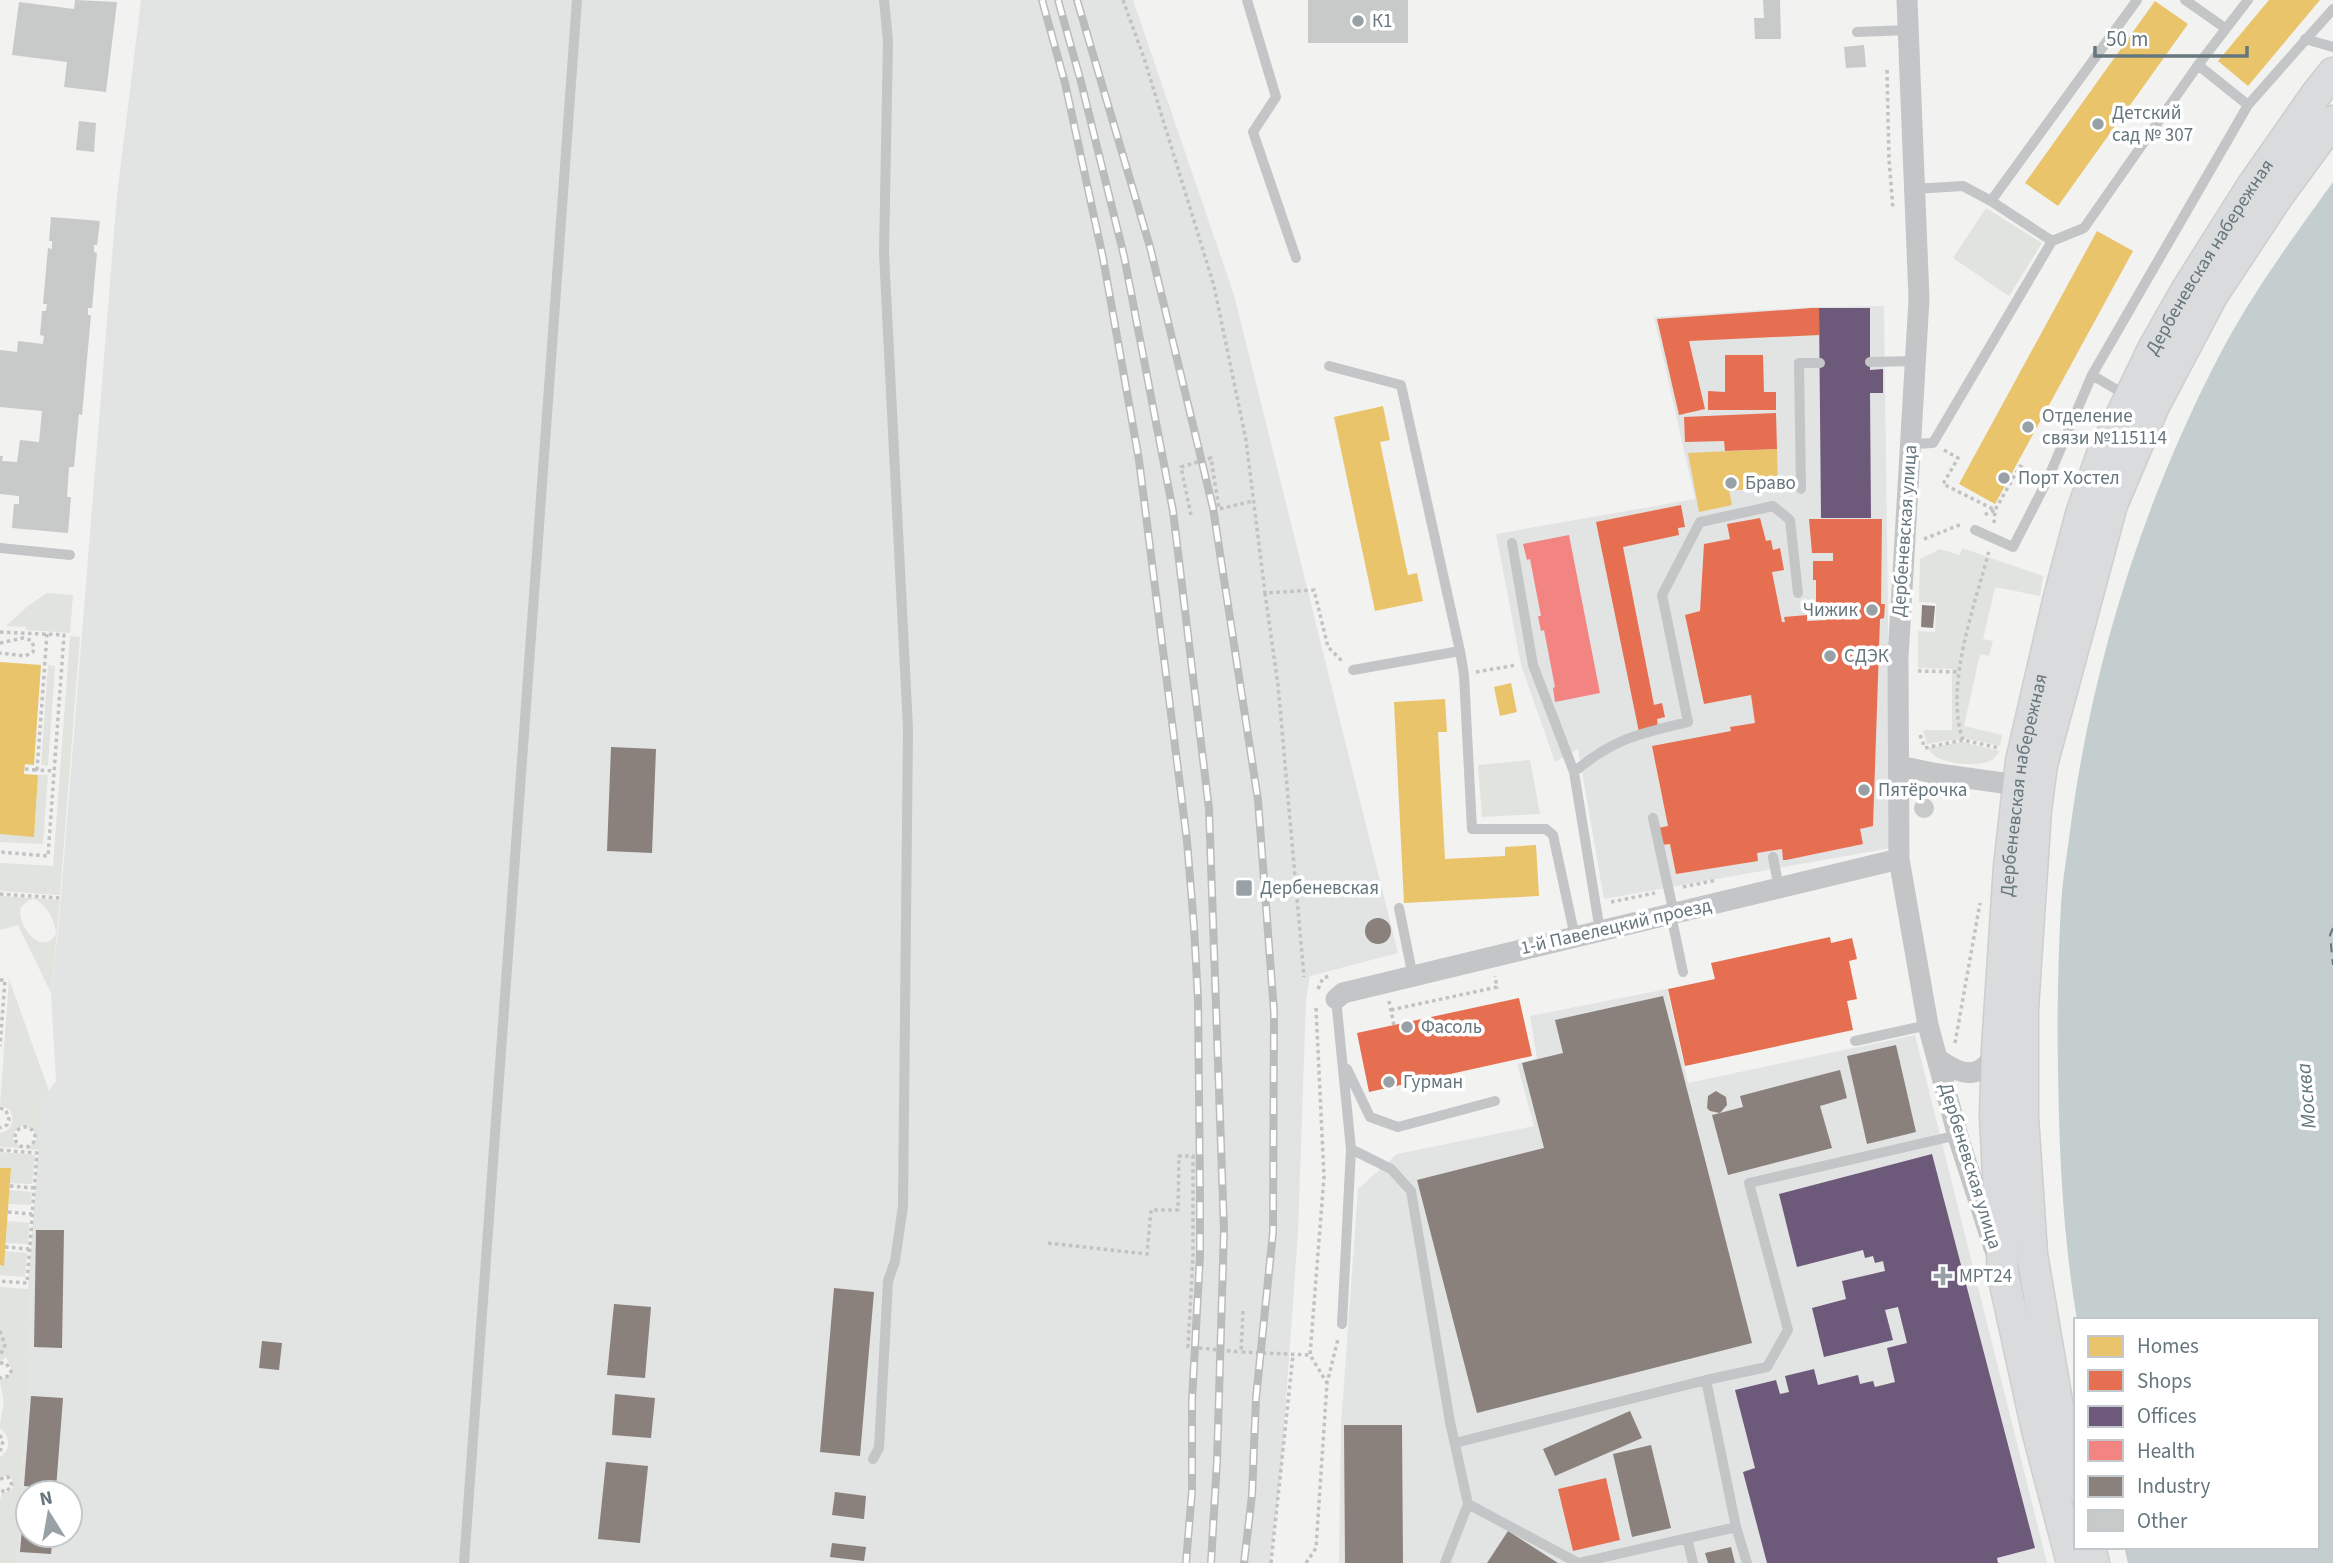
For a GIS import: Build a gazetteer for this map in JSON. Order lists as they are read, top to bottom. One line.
{"streets":{"main road":["Дербеневская набережная"],"street":["Дербеневская улица","1-й Павелецкий проезд"]},"crossings":[["Дербеневская набережная","Дербеневская улица"],["Дербеневская улица","1-й Павелецкий проезд"]],"water":["Москва"],"places":{"other":["К1","Детский сад № 307","Отделение связи №115114","Порт Хостел","Браво","Чижик","СДЭК","Пятёрочка","Фасоль","Гурман"],"transit":["Дербеневская"],"health":["МРТ24"]},"legend":["Homes","Shops","Offices","Health","Industry","Other"],"scale_bar":"50 m","north":"top"}
